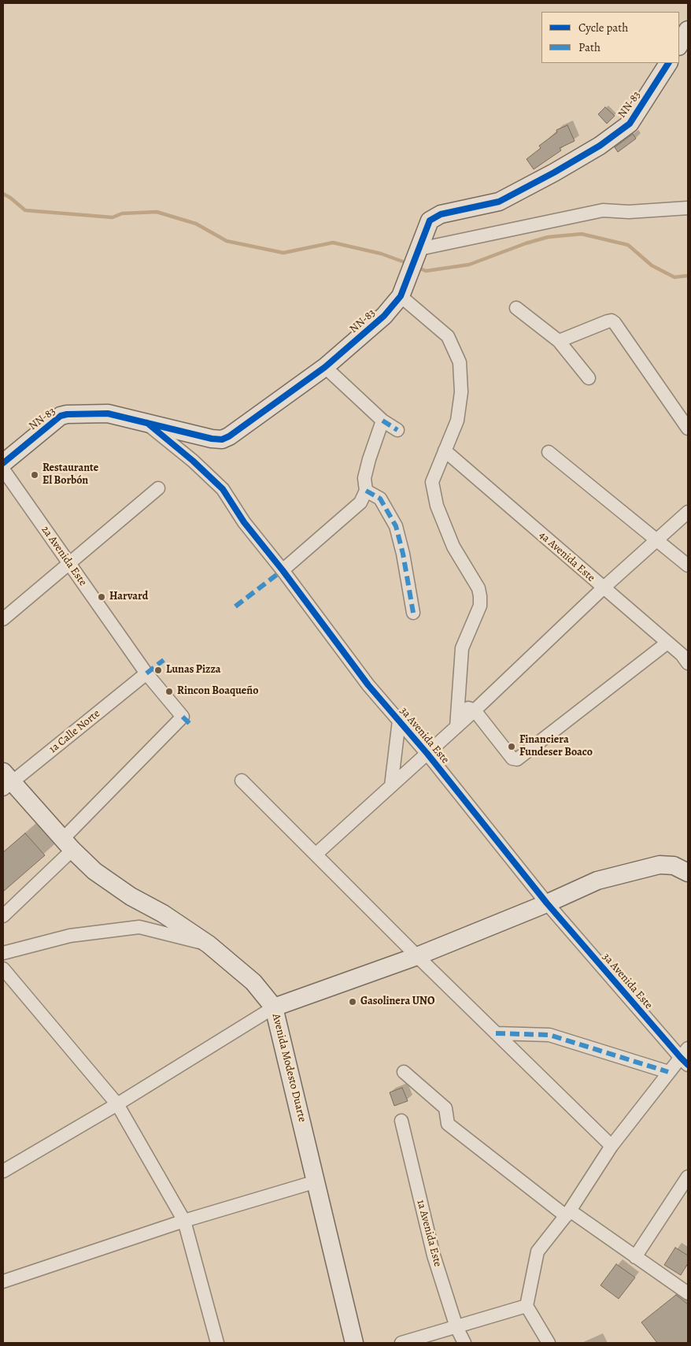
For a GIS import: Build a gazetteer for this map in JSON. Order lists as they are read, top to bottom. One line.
{"streets":{"main road":["NN-83","Avenida Modesto Duarte"],"street":["2a Avenida Este","4a Avenida Este","1a Calle Norte","3a Avenida Este","1a Avenida Este"]},"crossings":[["NN-83","3a Avenida Este"],["2a Avenida Este","1a Calle Norte"],["2a Avenida Este","Avenida Modesto Duarte"],["1a Calle Norte","Avenida Modesto Duarte"]],"places":["Restaurante El Borbón","Harvard","Lunas Pizza","Rincon Boaqueño","Financiera Fundeser Boaco","Gasolinera UNO"],"legend":["Cycle path","Path"]}
